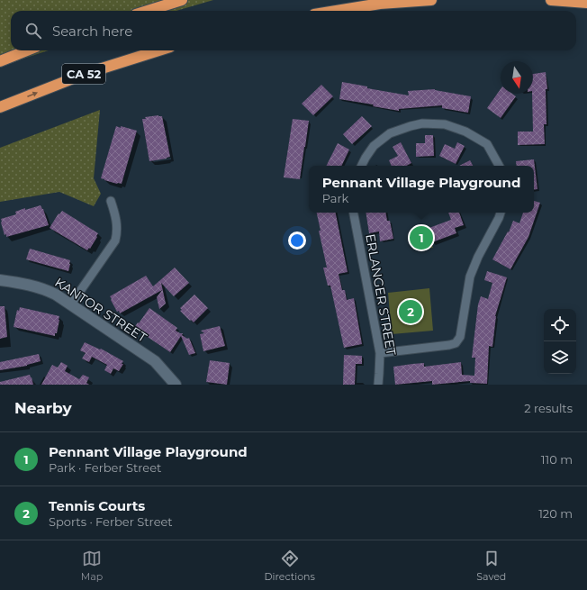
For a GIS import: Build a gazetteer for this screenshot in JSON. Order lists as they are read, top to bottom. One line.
{"streets":{"highway":["CA 52"],"street":["ERLANGER STREET","KANTOR STREET"]},"north":"bottom","page":{"search":"Search here","popup":["Pennant Village Playground","Park"],"pins":["1","2"],"heading":["Nearby","2 results"],"list":[{"mark":"1","name":"Pennant Village Playground","note":"Park · Ferber Street","value":"110 m"},{"mark":"2","name":"Tennis Courts","note":"Sports · Ferber Street","value":"120 m"}],"nav":["Map","Directions","Saved"]}}
